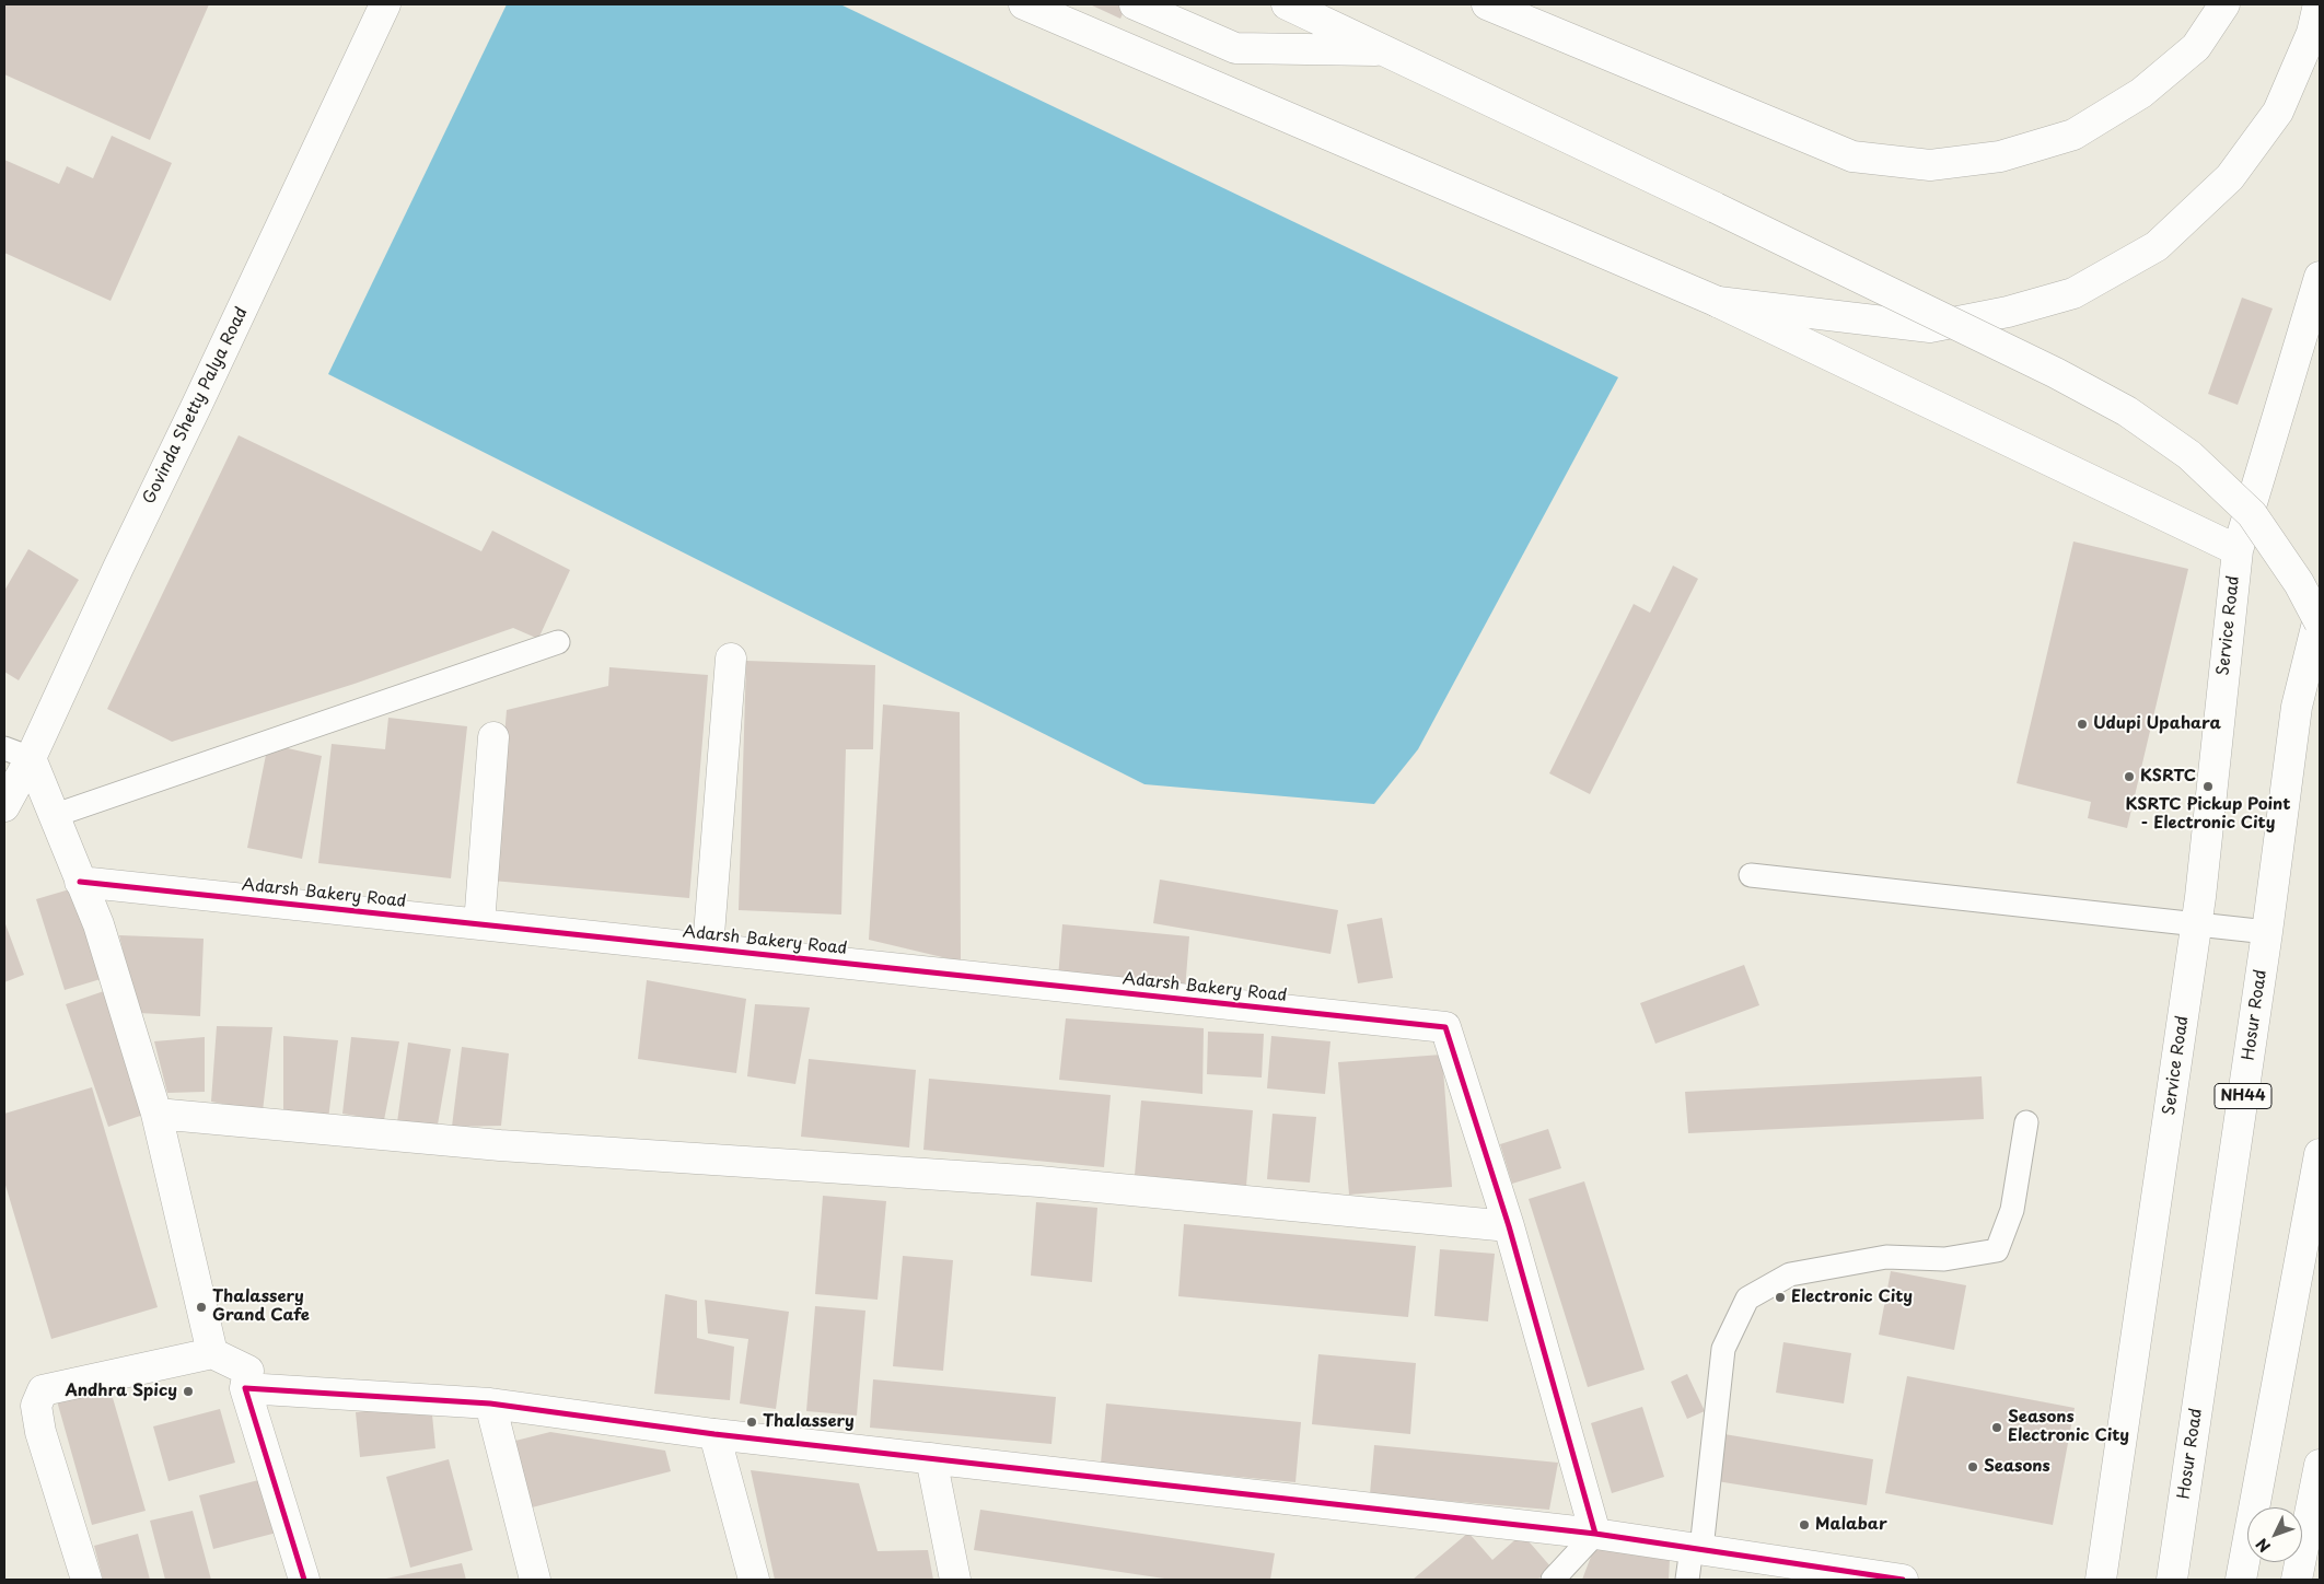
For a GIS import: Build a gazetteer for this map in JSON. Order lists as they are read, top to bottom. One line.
{"streets":{"main road":["Govinda Shetty Palya Road","Service Road","Adarsh Bakery Road","Hosur Road","NH44"]},"places":["Udupi Upahara","KSRTC","KSRTC Pickup Point - Electronic City","Electronic City","Thalassery Grand Cafe","Andhra Spicy","Thalassery","Seasons Electronic City","Seasons","Malabar"],"north":"bottom left"}
